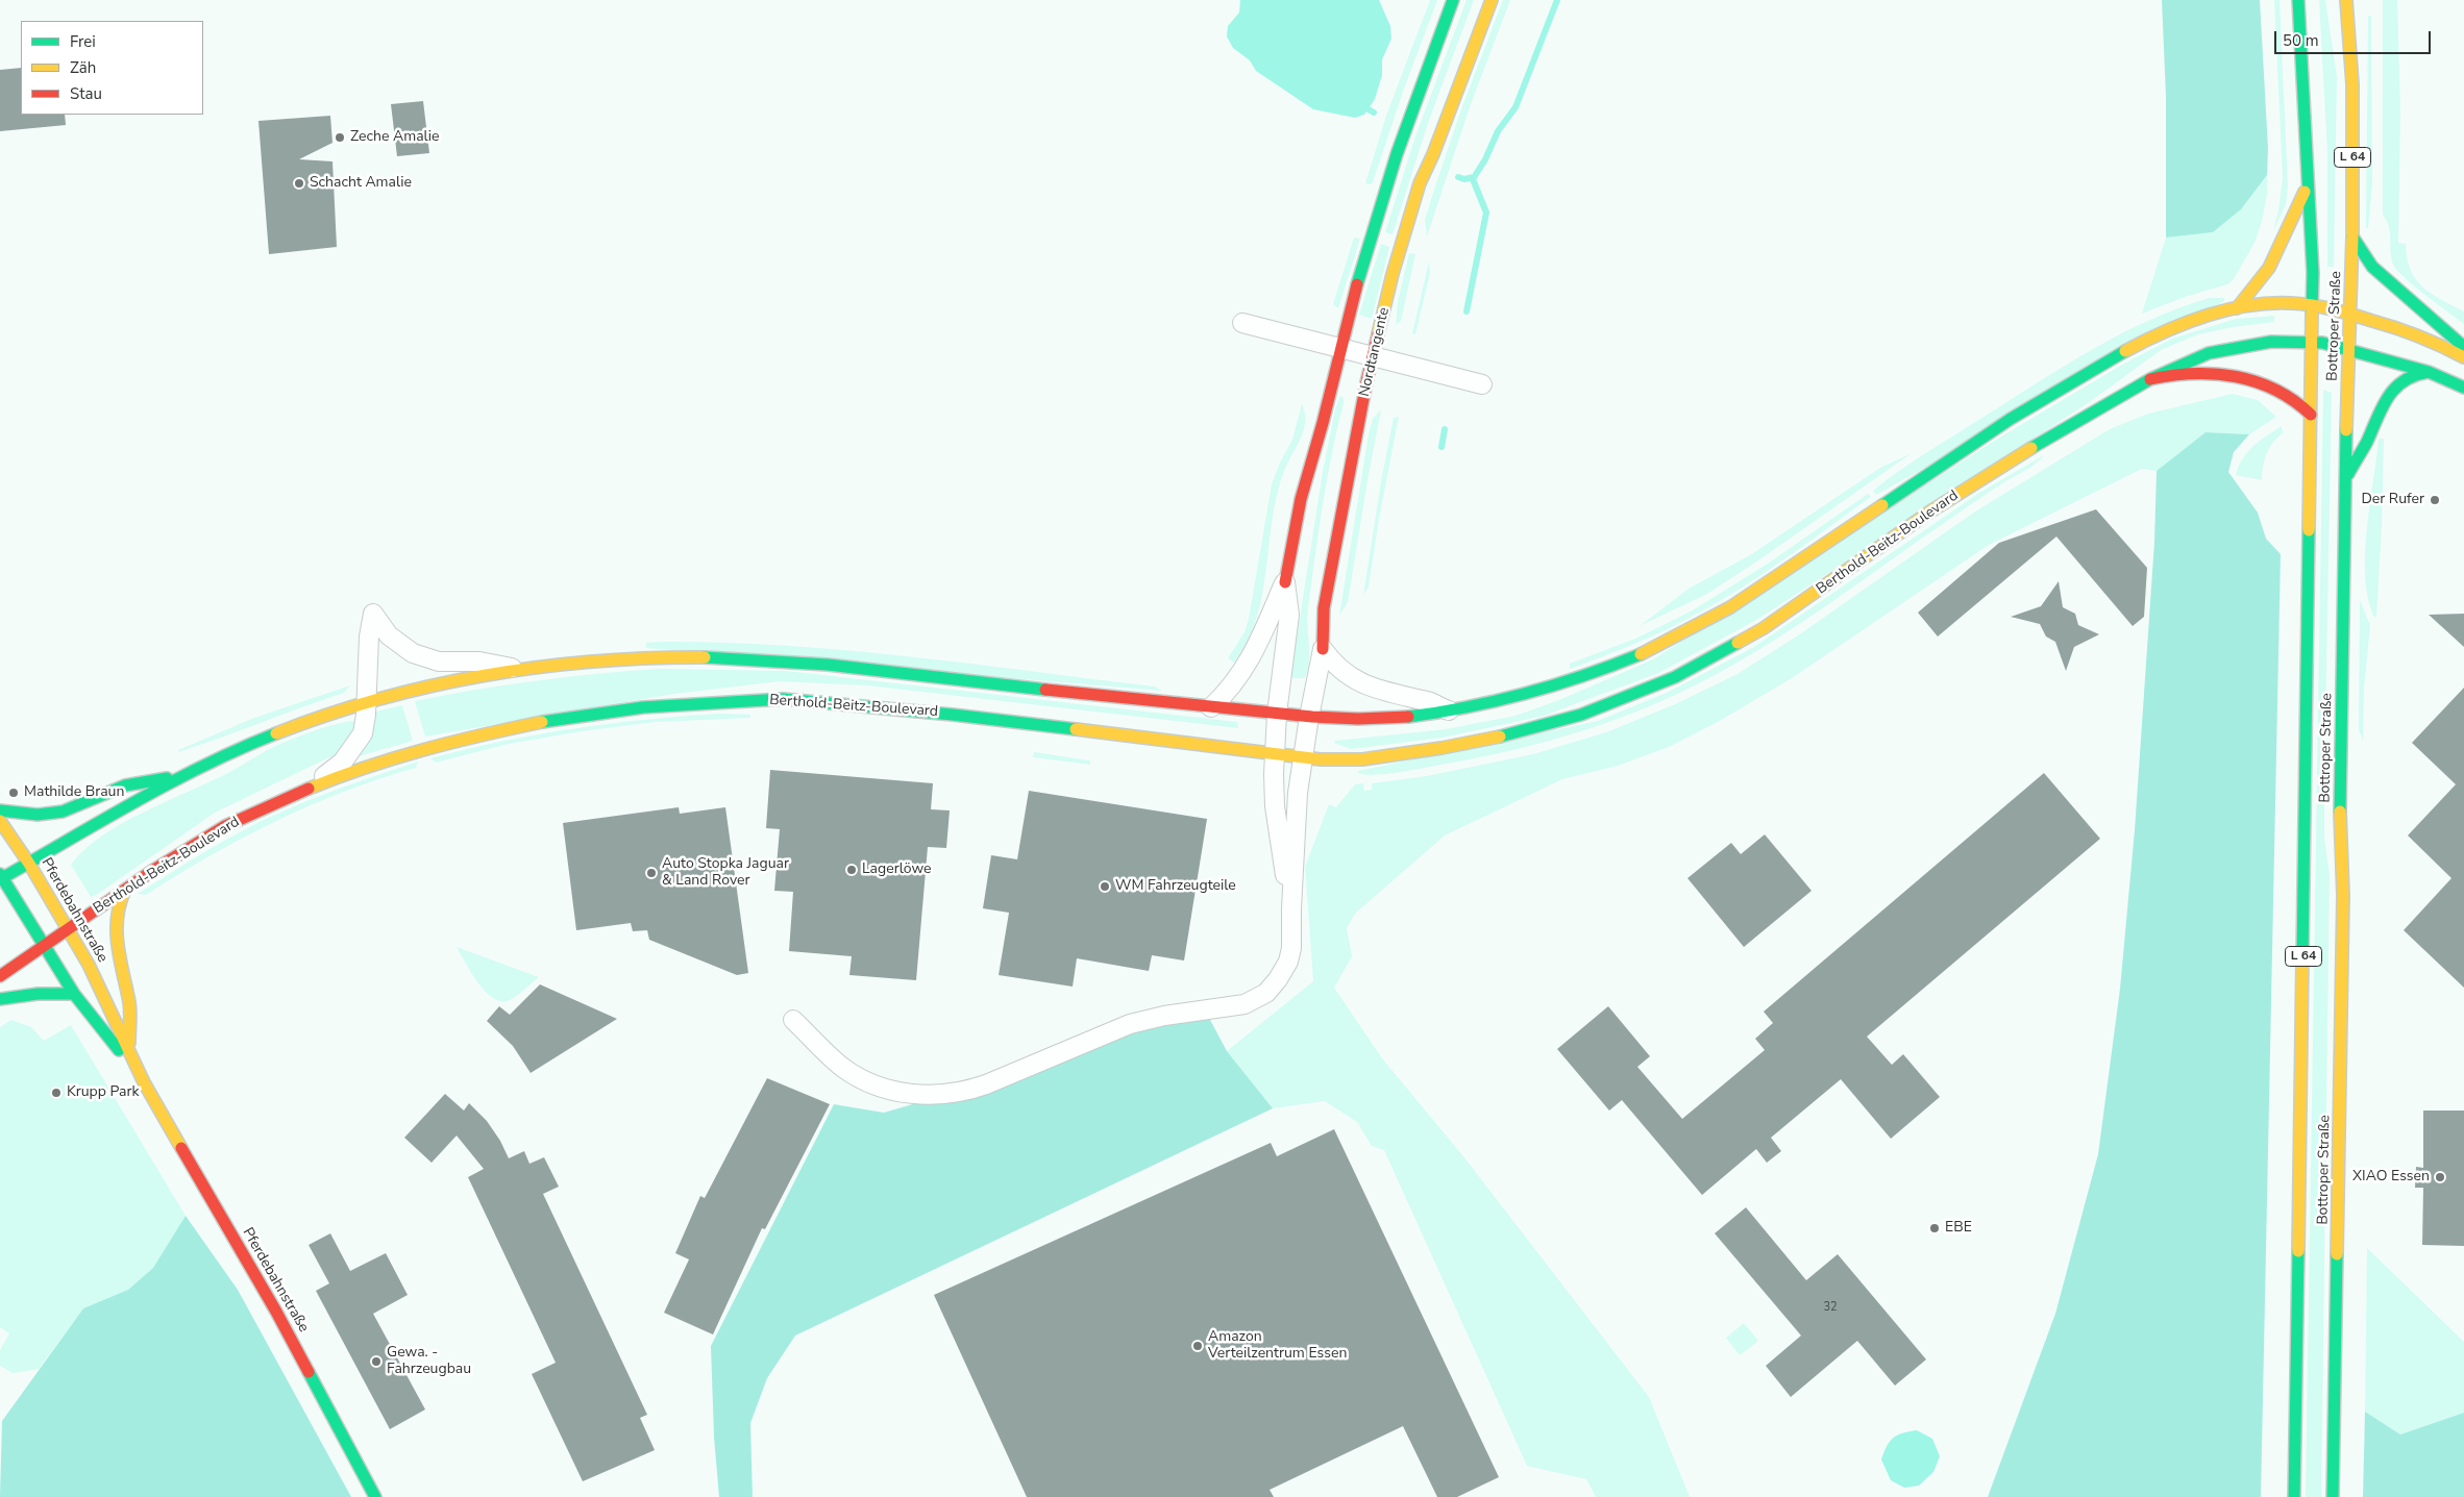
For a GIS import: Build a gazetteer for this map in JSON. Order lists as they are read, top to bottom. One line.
{"streets":{"main road":["L 64","Bottroper Straße","Nordtangente","Berthold-Beitz-Boulevard","Pferdebahnstraße"]},"crossings":[["Bottroper Straße","Berthold-Beitz-Boulevard"],["Berthold-Beitz-Boulevard","Pferdebahnstraße"]],"places":["Zeche Amalie","Schacht Amalie","Der Rufer","Mathilde Braun","Lagerlöwe","Auto Stopka Jaguar & Land Rover","WM Fahrzeugteile","Krupp Park","XIAO Essen","EBE","Amazon Verteilzentrum Essen","Gewa. - Fahrzeugbau"],"house_numbers":["32"],"legend":["Frei","Zäh","Stau"],"scale_bar":"50 m"}
